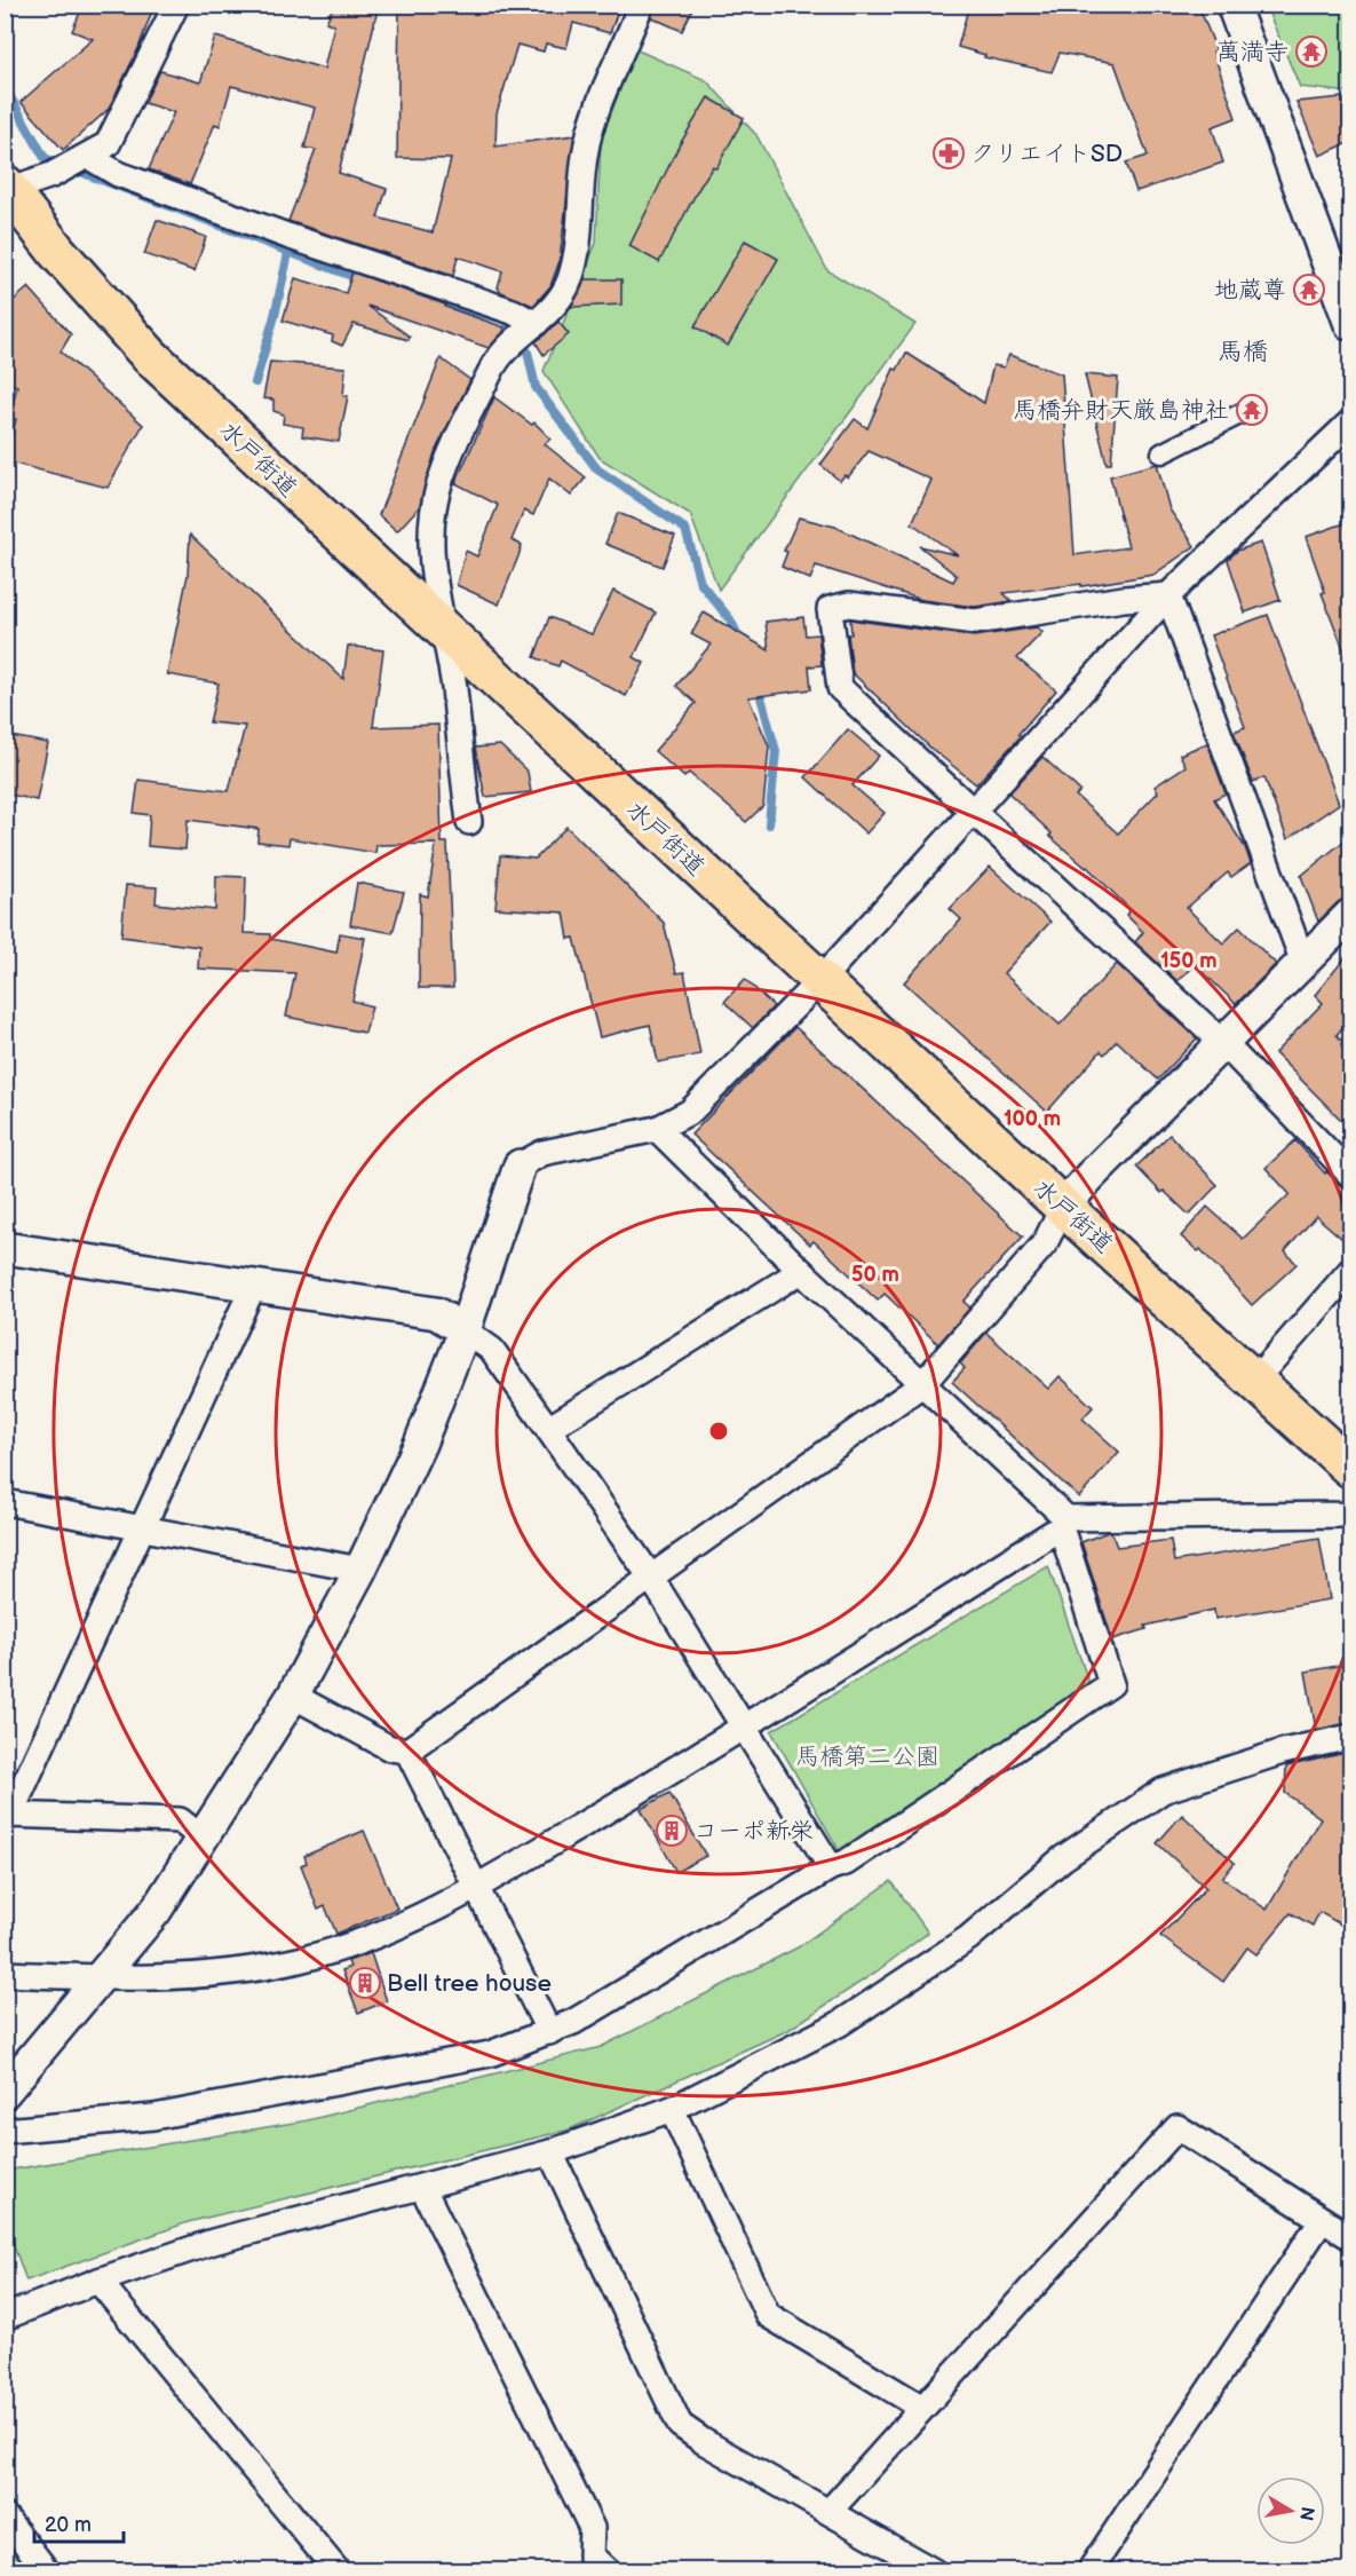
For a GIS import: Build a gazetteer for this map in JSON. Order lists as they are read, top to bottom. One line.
{"streets":{"highway":["水戸街道"]},"districts":["馬橋"],"parks":["馬橋第二公園"],"places":{"temple":["萬満寺","地蔵尊","馬橋弁財天厳島神社"],"pharmacy":["クリエイトSD"],"building":["コーポ新栄","Bell tree house"]},"scale_bar":"20 m","north":"right","rings":["150 m","100 m","50 m"]}
